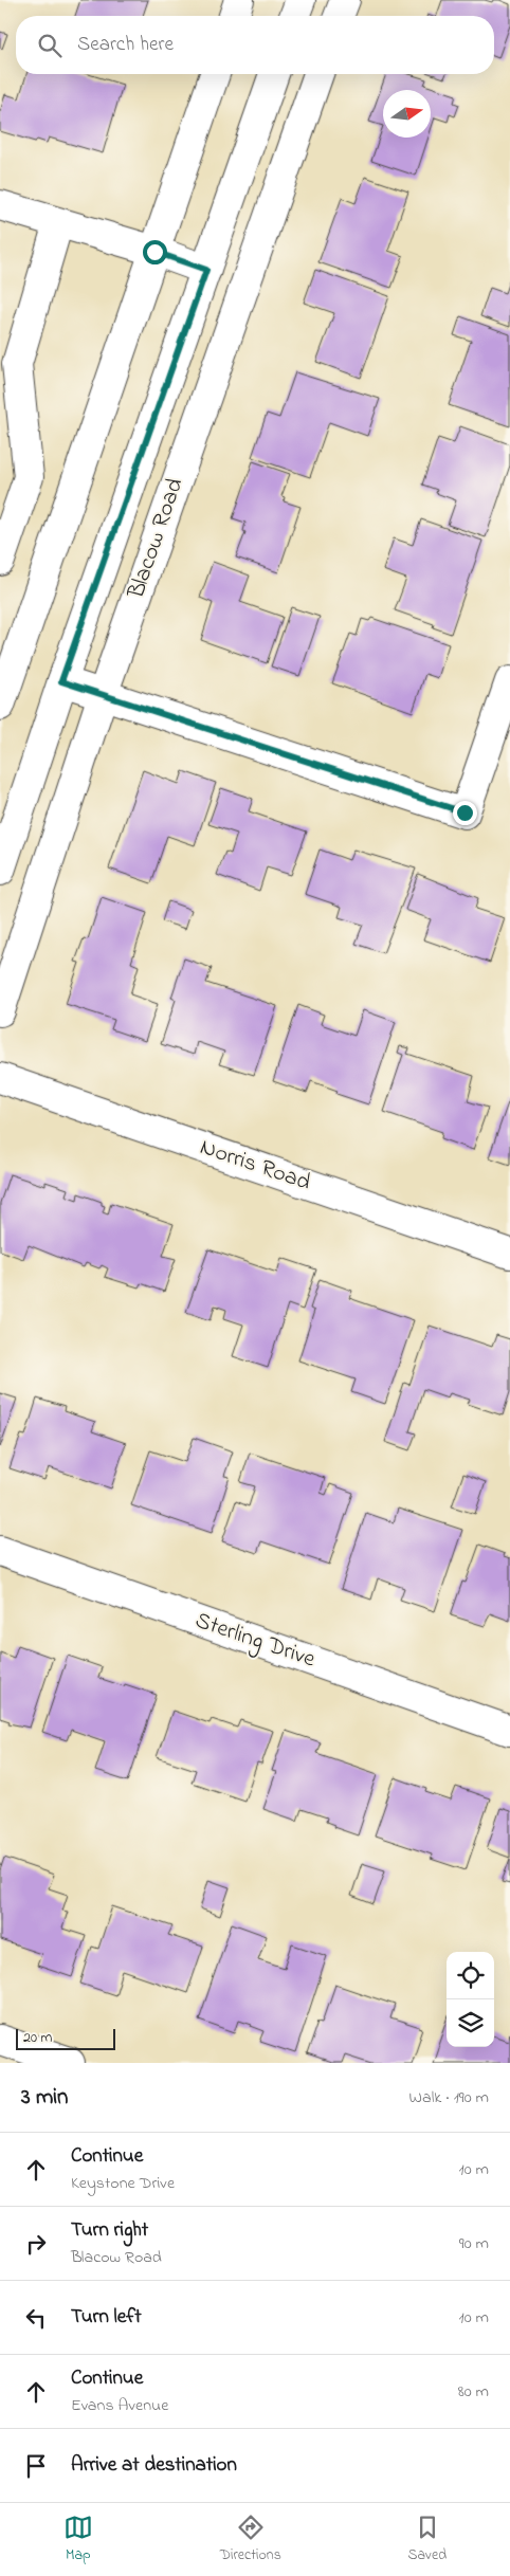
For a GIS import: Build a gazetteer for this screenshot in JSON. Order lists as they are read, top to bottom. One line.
{"streets":{"street":["Blacow Road","Norris Road","Sterling Drive"]},"scale_bar":"20 m","north":"right","page":{"search":"Search here","scale":"20 m","heading":["3 min","Walk · 190 m"],"list":[["Continue","Keystone Drive","10 m"],["Turn right","Blacow Road","90 m"],["Turn left","10 m"],["Continue","Evans Avenue","80 m"],"Arrive at destination"],"nav":["Map","Directions","Saved"]}}
